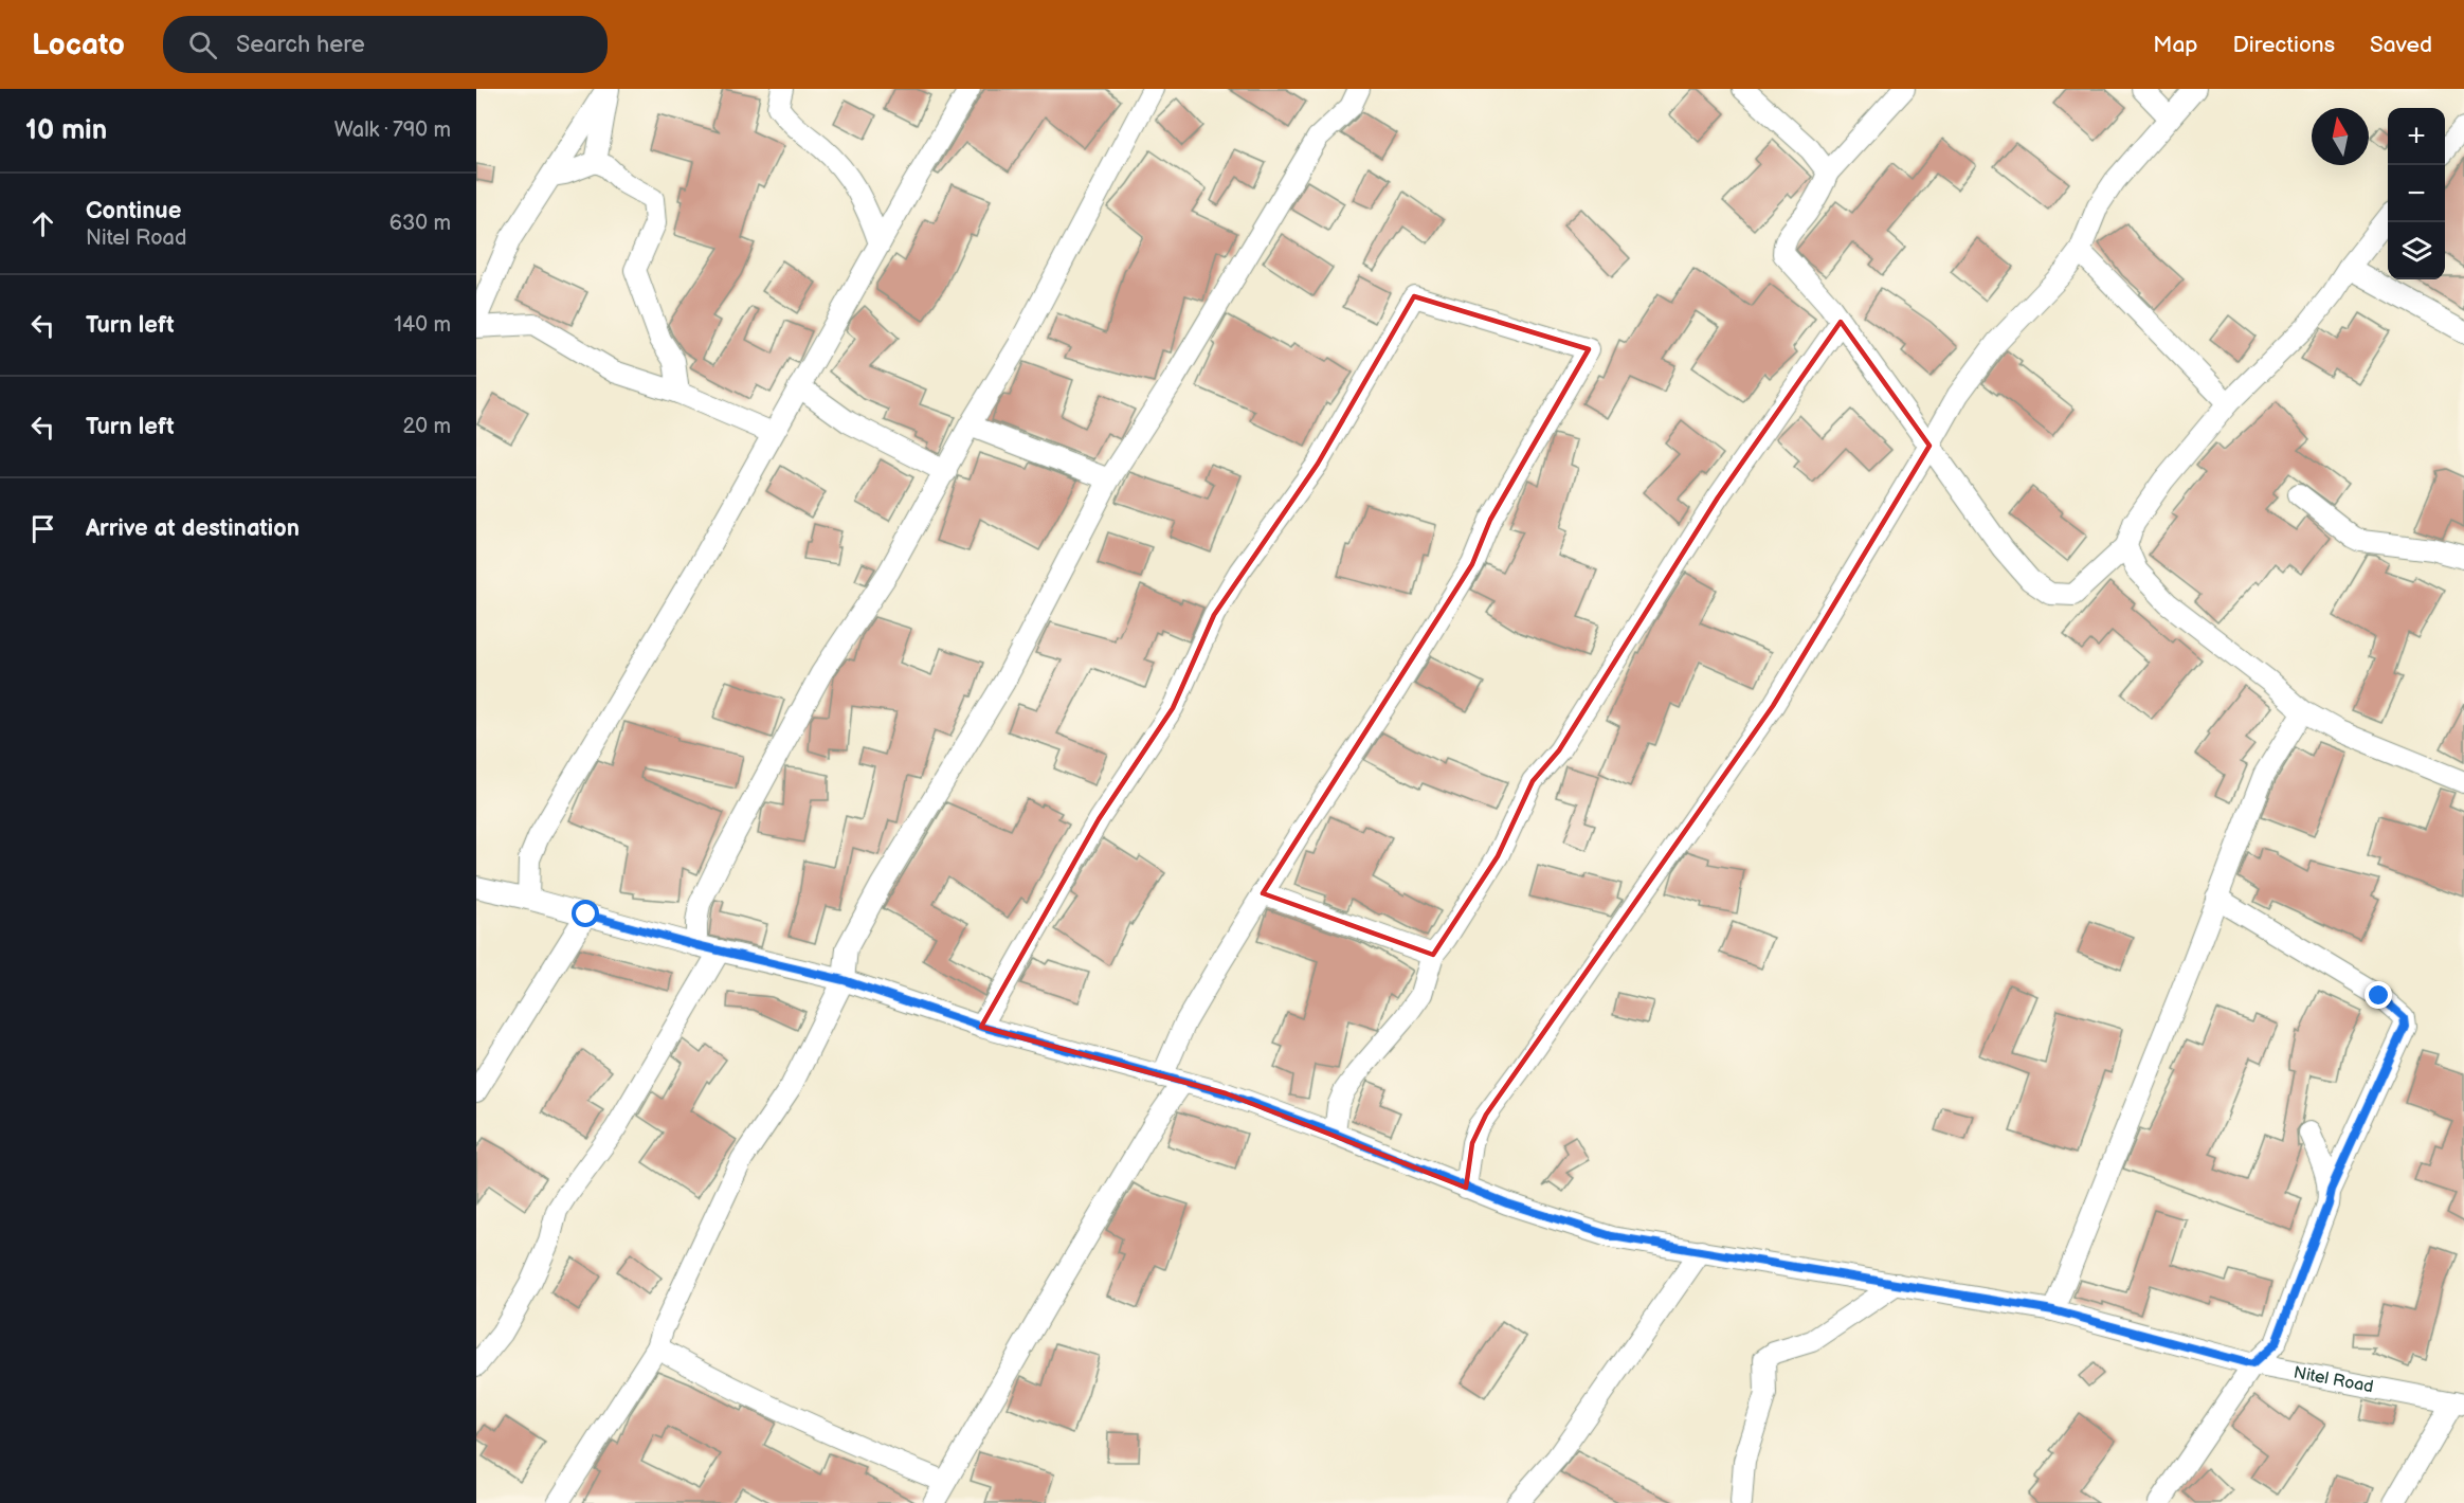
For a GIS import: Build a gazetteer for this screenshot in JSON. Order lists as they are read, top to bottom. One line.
{"streets":{"street":["Nitel Road"]},"north":"top","page":{"header":"Locato","search":"Search here","nav":["Map","Directions","Saved"],"heading":["10 min","Walk · 790 m"],"map_buttons":["+","−"],"list":[["Continue","Nitel Road","630 m"],["Turn left","140 m"],["Turn left","20 m"],"Arrive at destination"]}}
